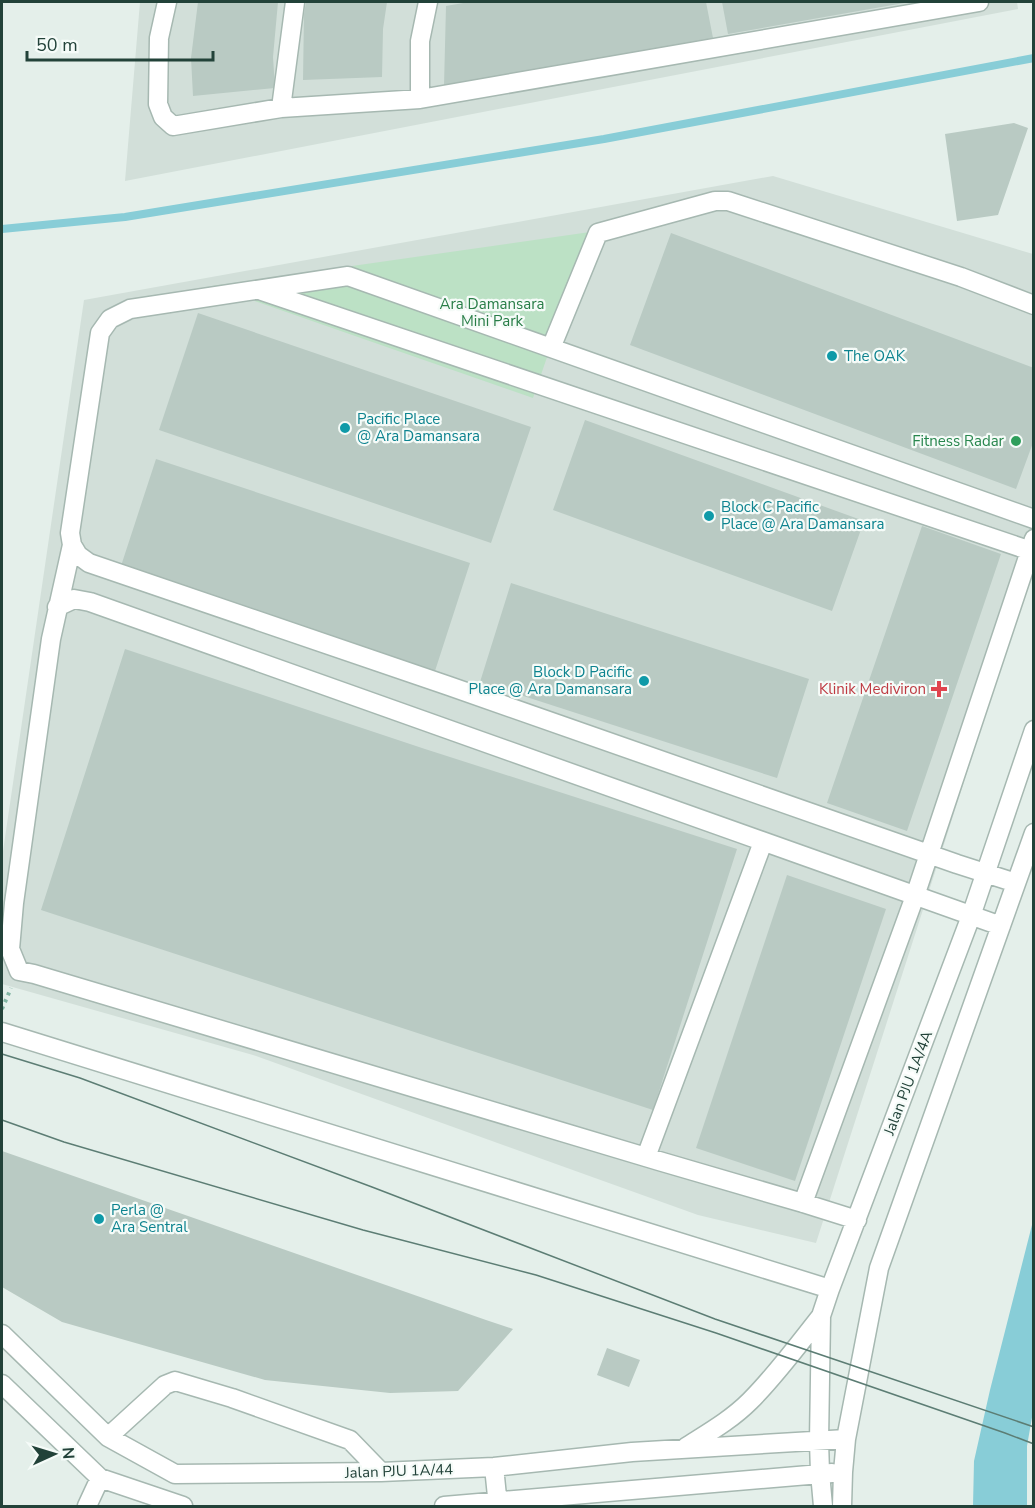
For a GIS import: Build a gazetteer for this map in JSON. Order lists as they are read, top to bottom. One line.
{"streets":{"street":["Jalan PJU 1A/4A","Jalan PJU 1A/44"]},"crossings":[["Jalan PJU 1A/4A","Jalan PJU 1A/44"]],"parks":["Ara Damansara Mini Park"],"places":{"other":["The OAK","Pacific Place @ Ara Damansara","Fitness Radar","Block C Pacific Place @ Ara Damansara","Block D Pacific Place @ Ara Damansara","Perla @ Ara Sentral"],"health":["Klinik Mediviron"]},"scale_bar":"50 m","north":"right"}
